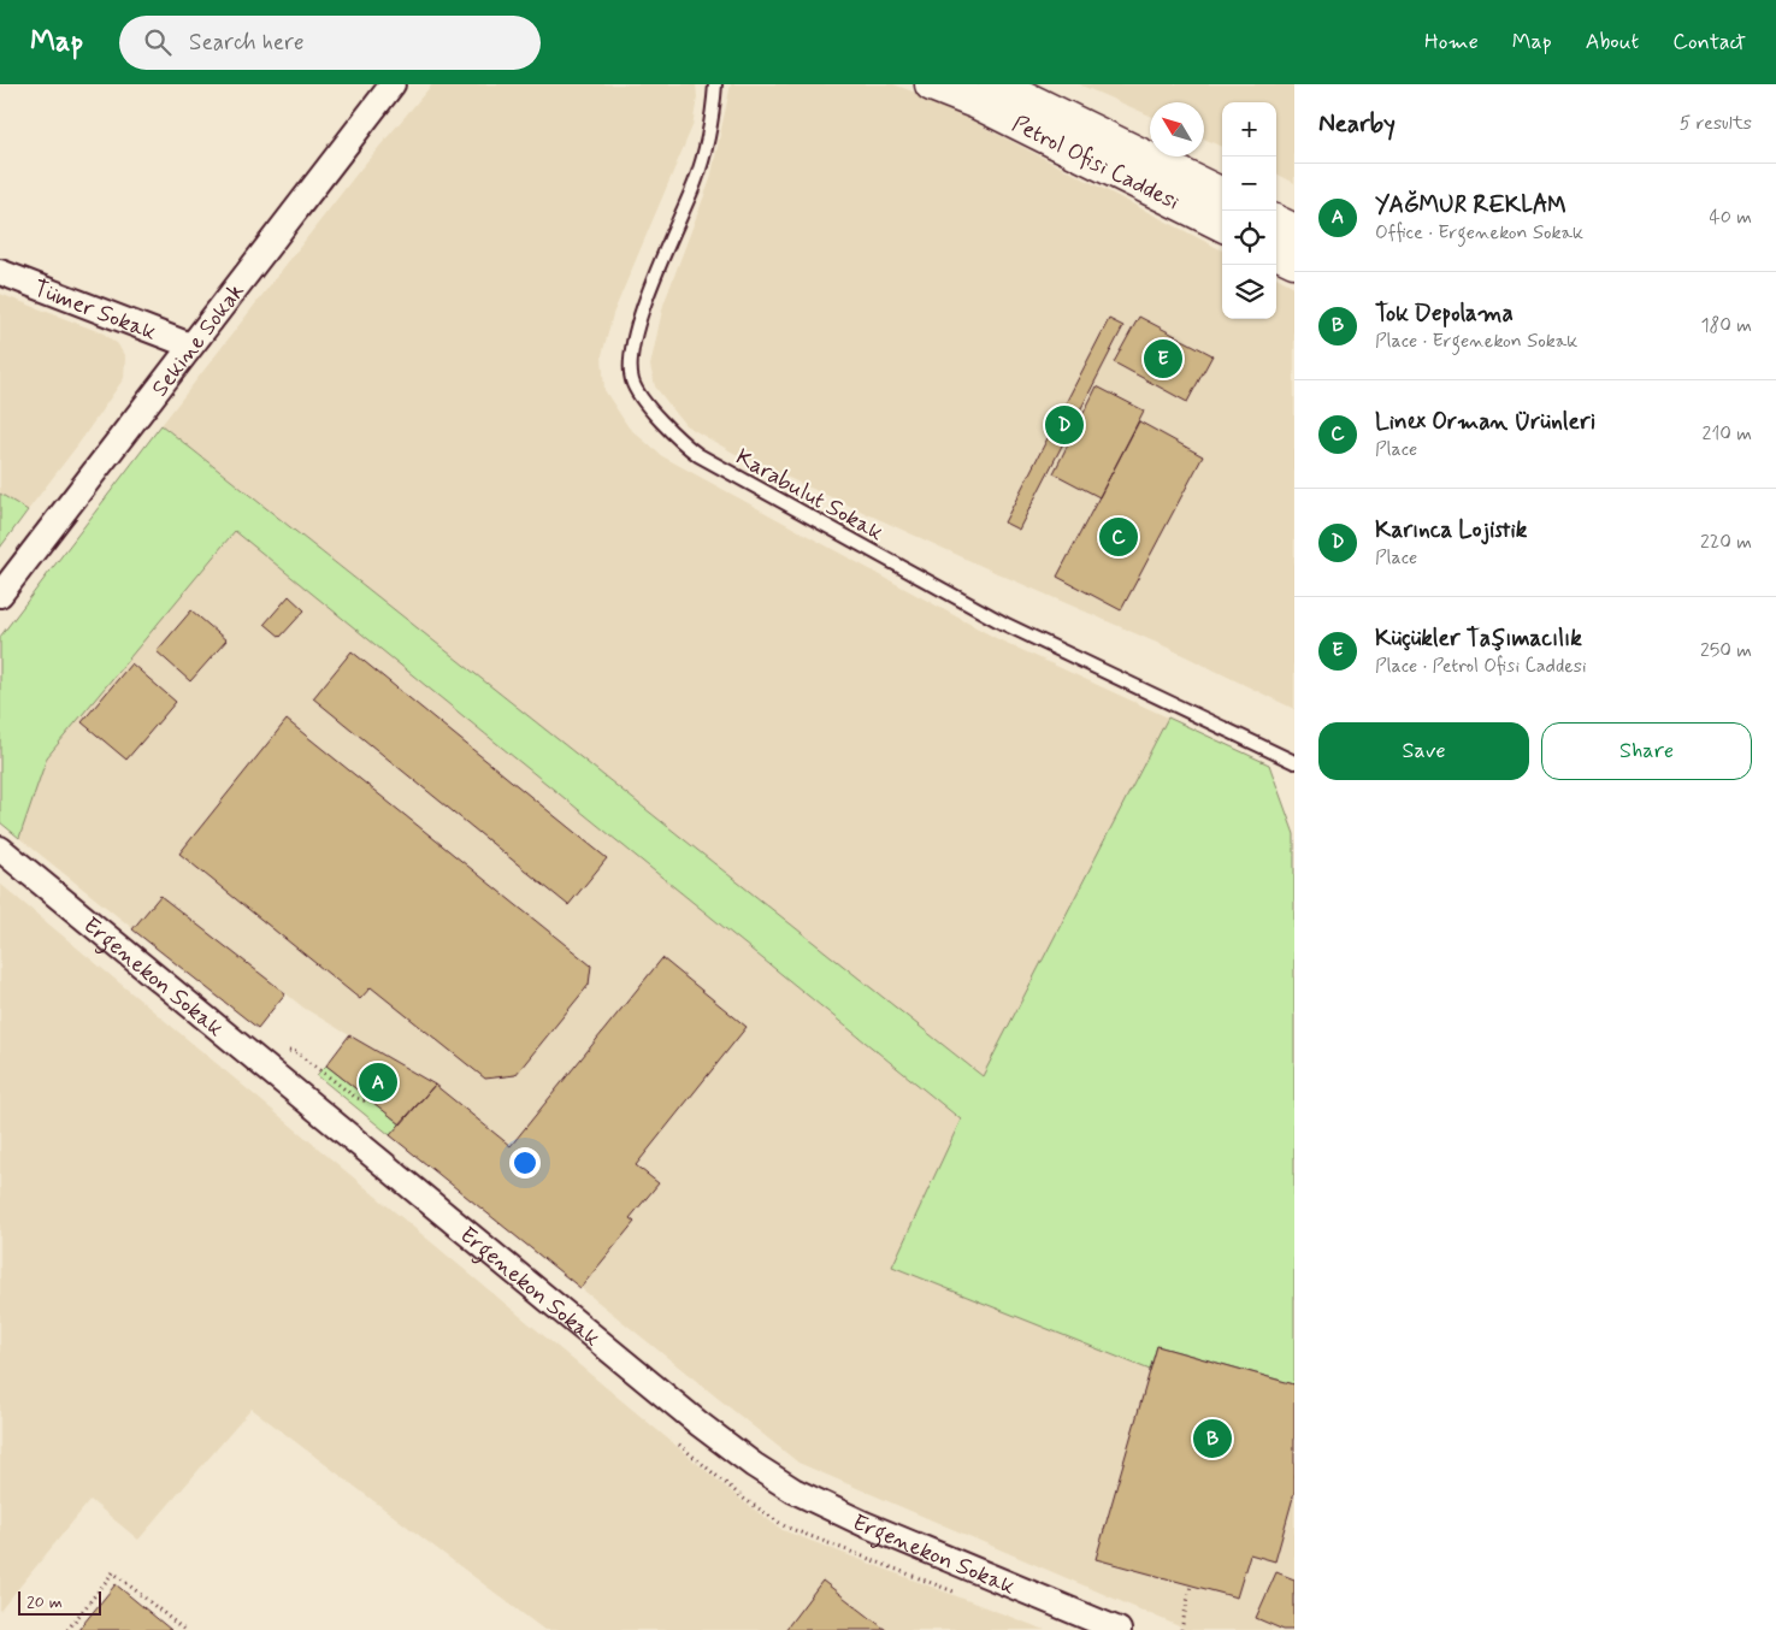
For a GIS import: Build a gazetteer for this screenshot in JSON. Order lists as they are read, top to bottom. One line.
{"streets":{"street":["Petrol Ofisi Caddesi","Tümer Sokak","Sekine Sokak","Ergenekon Sokak"],"lane":["Karabulut Sokak"]},"crossings":[["Tümer Sokak","Sekine Sokak"]],"scale_bar":"20 m","north":"top left","page":{"header":"Map","search":"Search here","nav":["Home","Map","About","Contact"],"heading":["Nearby","5 results"],"map_buttons":["+","−"],"list":[{"mark":"A","name":"YAĞMUR REKLAM","note":"Office · Ergenekon Sokak","value":"40 m"},{"mark":"B","name":"Tok Depolama","note":"Place · Ergenekon Sokak","value":"180 m"},{"mark":"C","name":"Linex Orman Ürünleri","note":"Place","value":"210 m"},{"mark":"D","name":"Karınca Lojistik","note":"Place","value":"220 m"},{"mark":"E","name":"Küçükler Taşımacılık","note":"Place · Petrol Ofisi Caddesi","value":"250 m"}],"pins":["E","D","C","A","B"],"buttons":["Save","Share"],"scale":"20 m"}}
